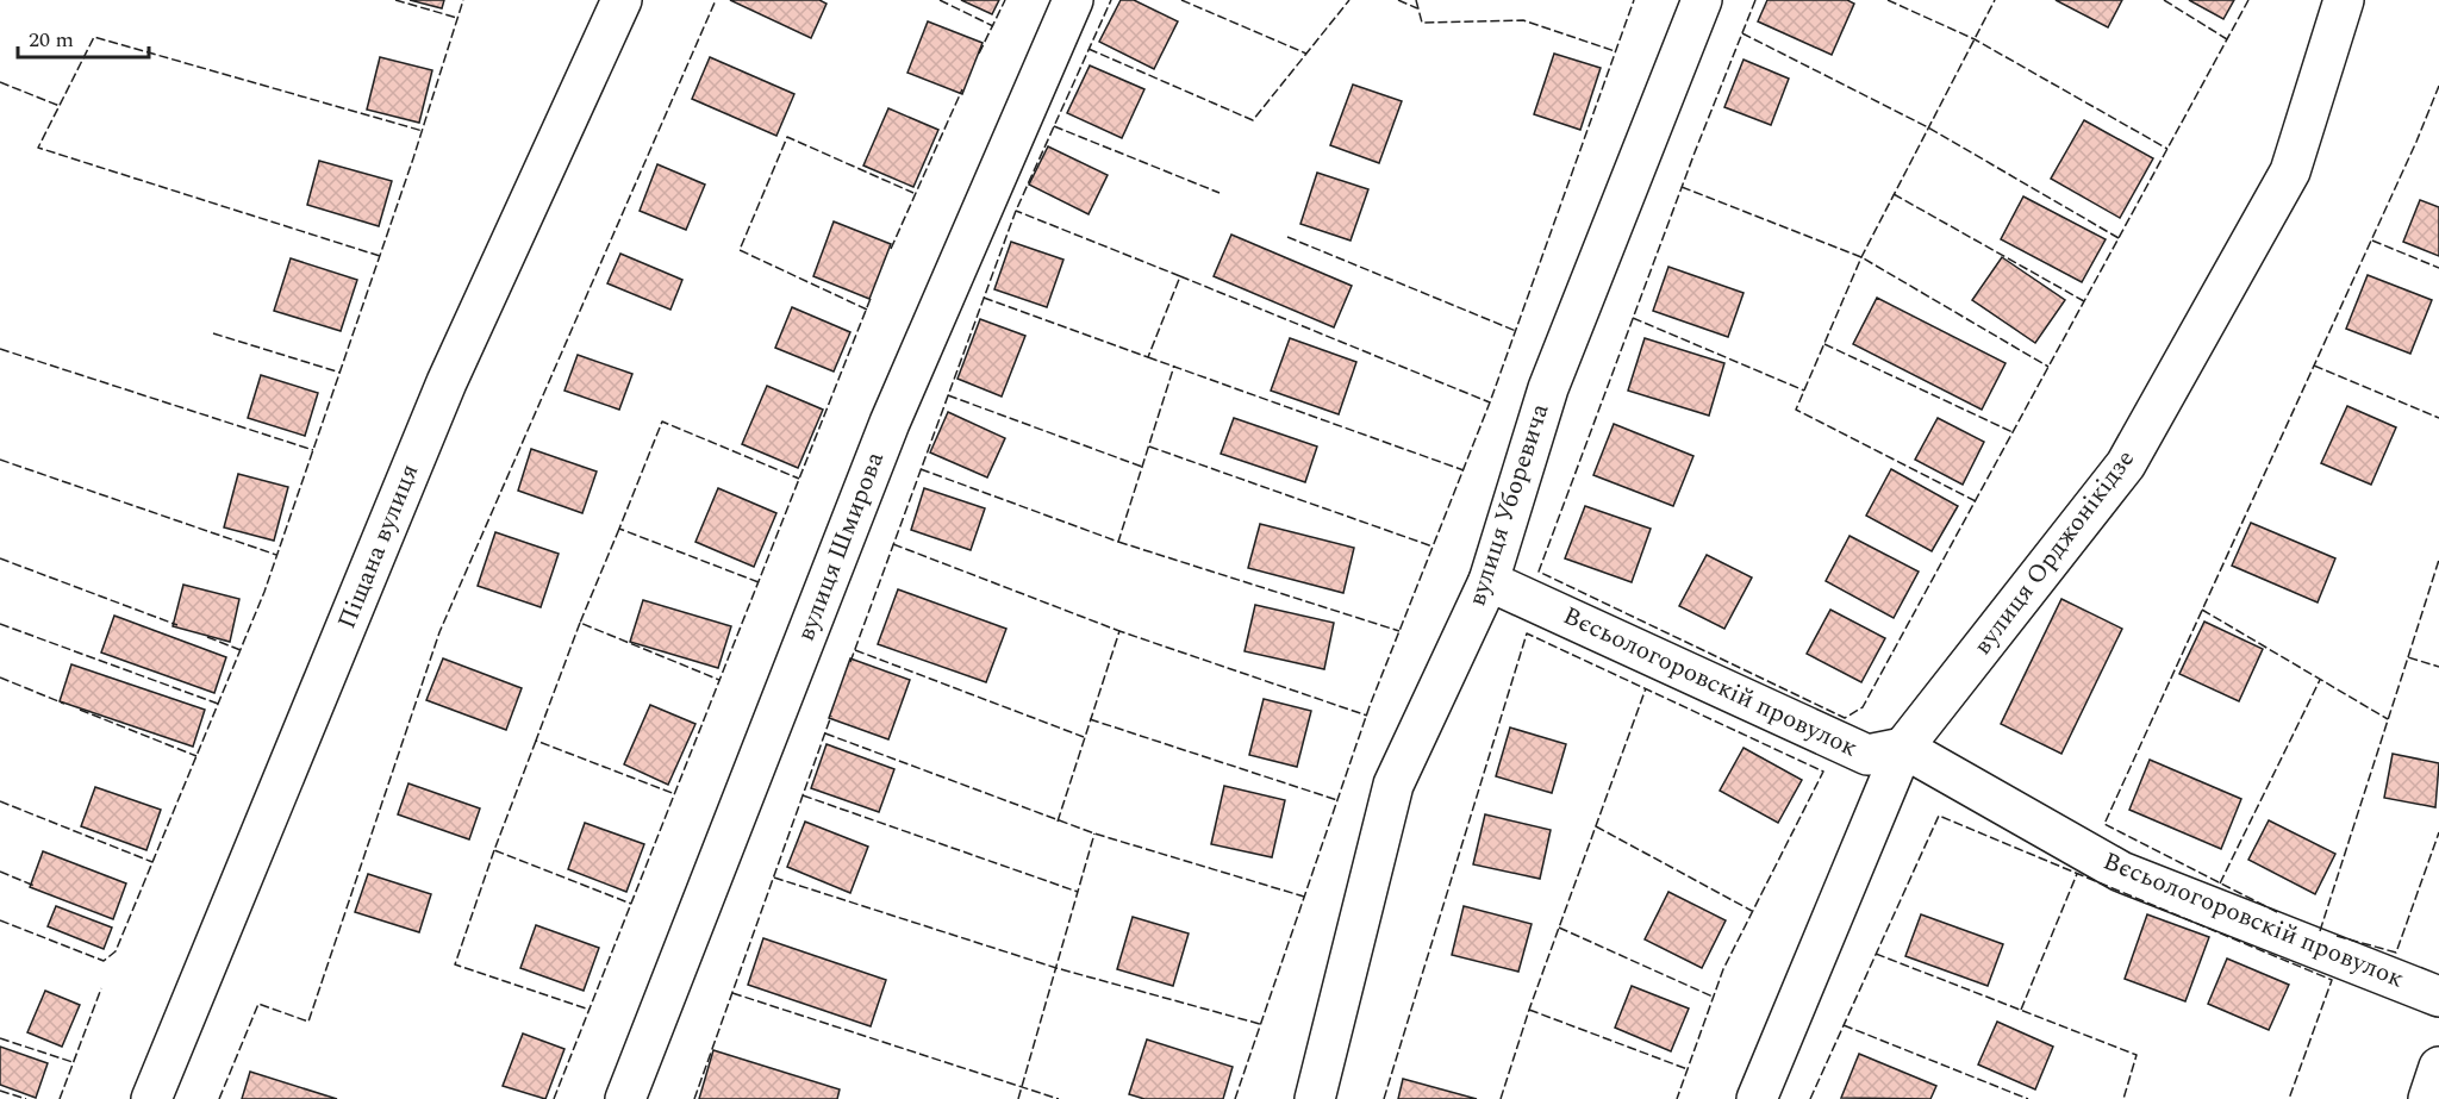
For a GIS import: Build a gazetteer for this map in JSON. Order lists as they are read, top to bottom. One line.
{"streets":{"street":["вулиця Уборевича","Піщана вулиця","вулиця Шмирова","вулиця Орджонікідзе","Вєсьологоровскій провулок"]},"crossings":[["вулиця Уборевича","Вєсьологоровскій провулок"],["вулиця Орджонікідзе","Вєсьологоровскій провулок"]],"scale_bar":"20 m"}
